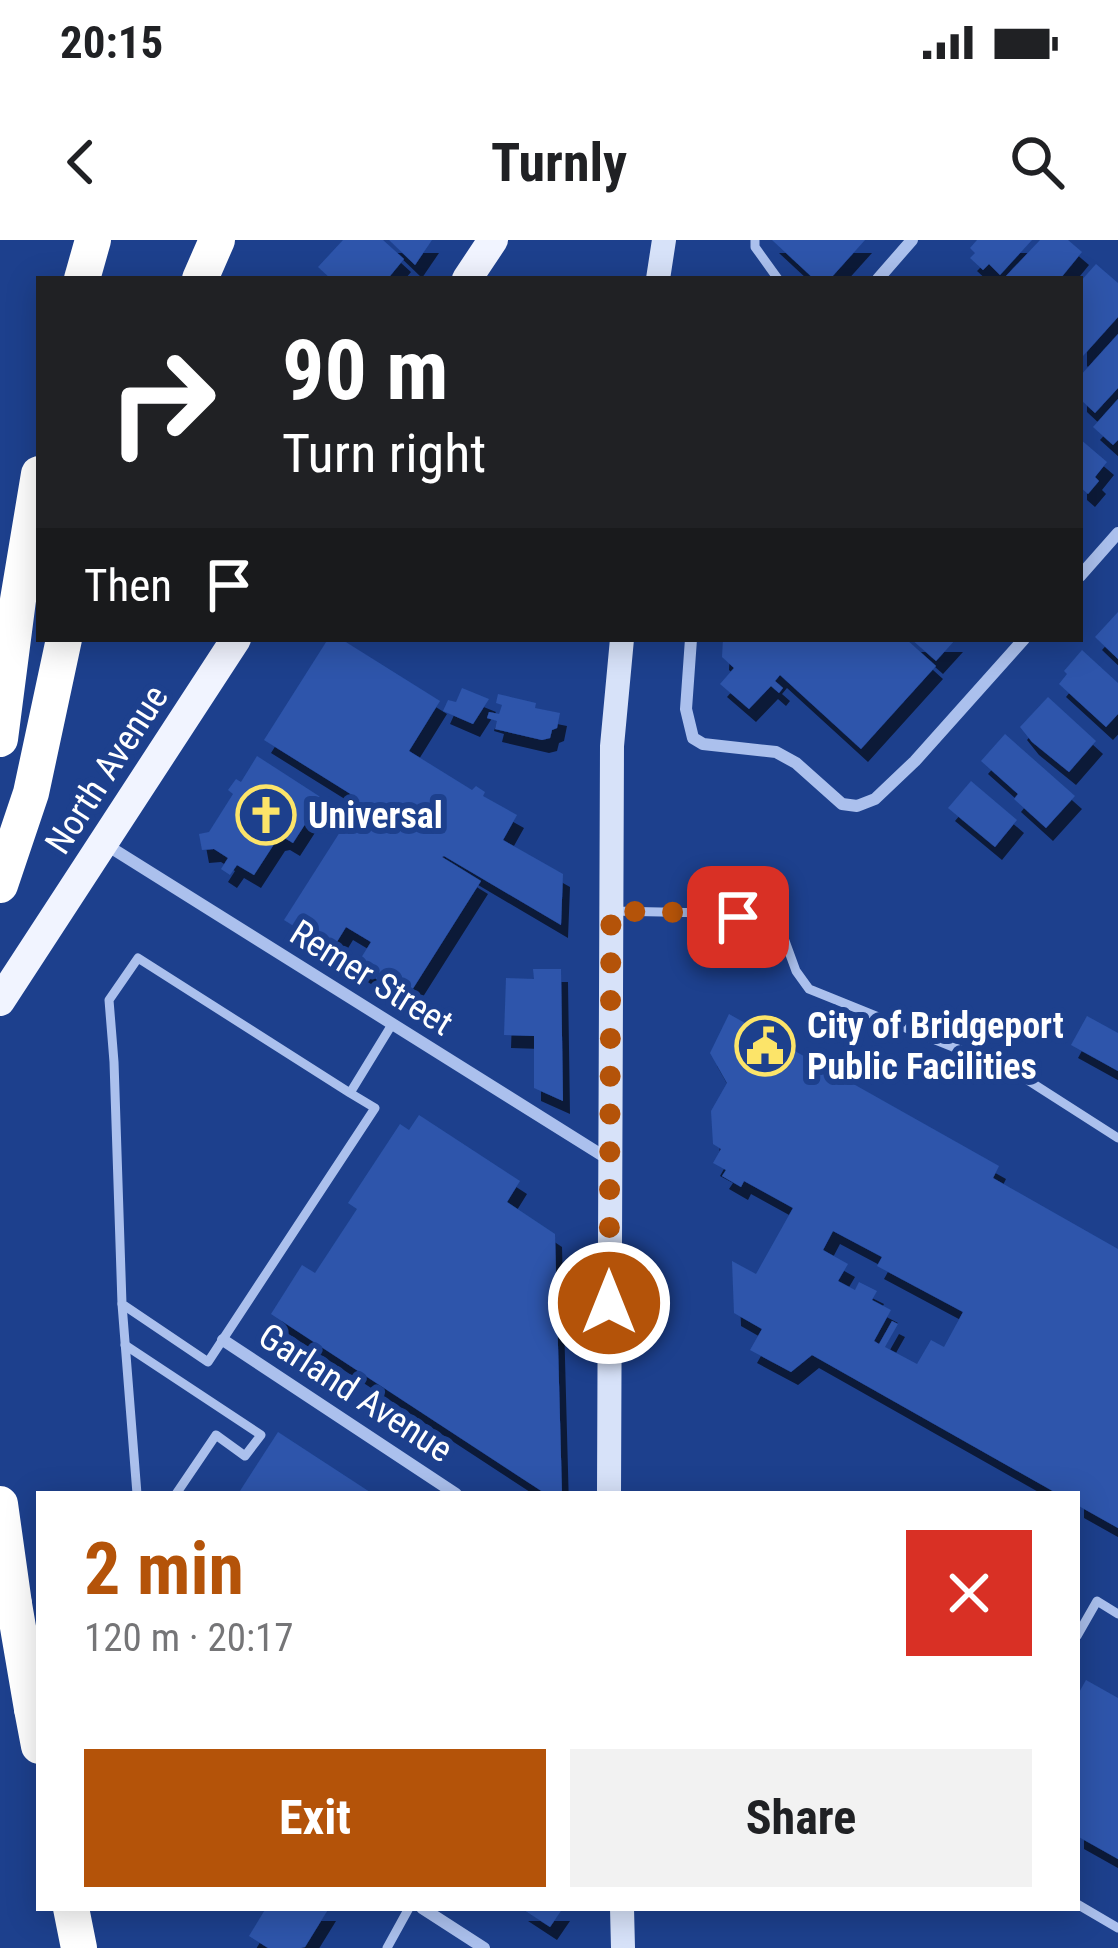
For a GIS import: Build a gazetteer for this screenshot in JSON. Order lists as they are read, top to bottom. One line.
{"streets":{"main road":["North Avenue"],"street":["Remer Street","Garland Avenue"]},"crossings":[["North Avenue","Remer Street"]],"places":{"church":["Universal"],"public building":["City of Bridgeport Public Facilities"]},"page":{"status":"20:15","header":"Turnly","turn":["90 m","Turn right"],"then":"Then","heading":["2 min","120 m · 20:17"],"buttons":["Exit","Share"]}}
